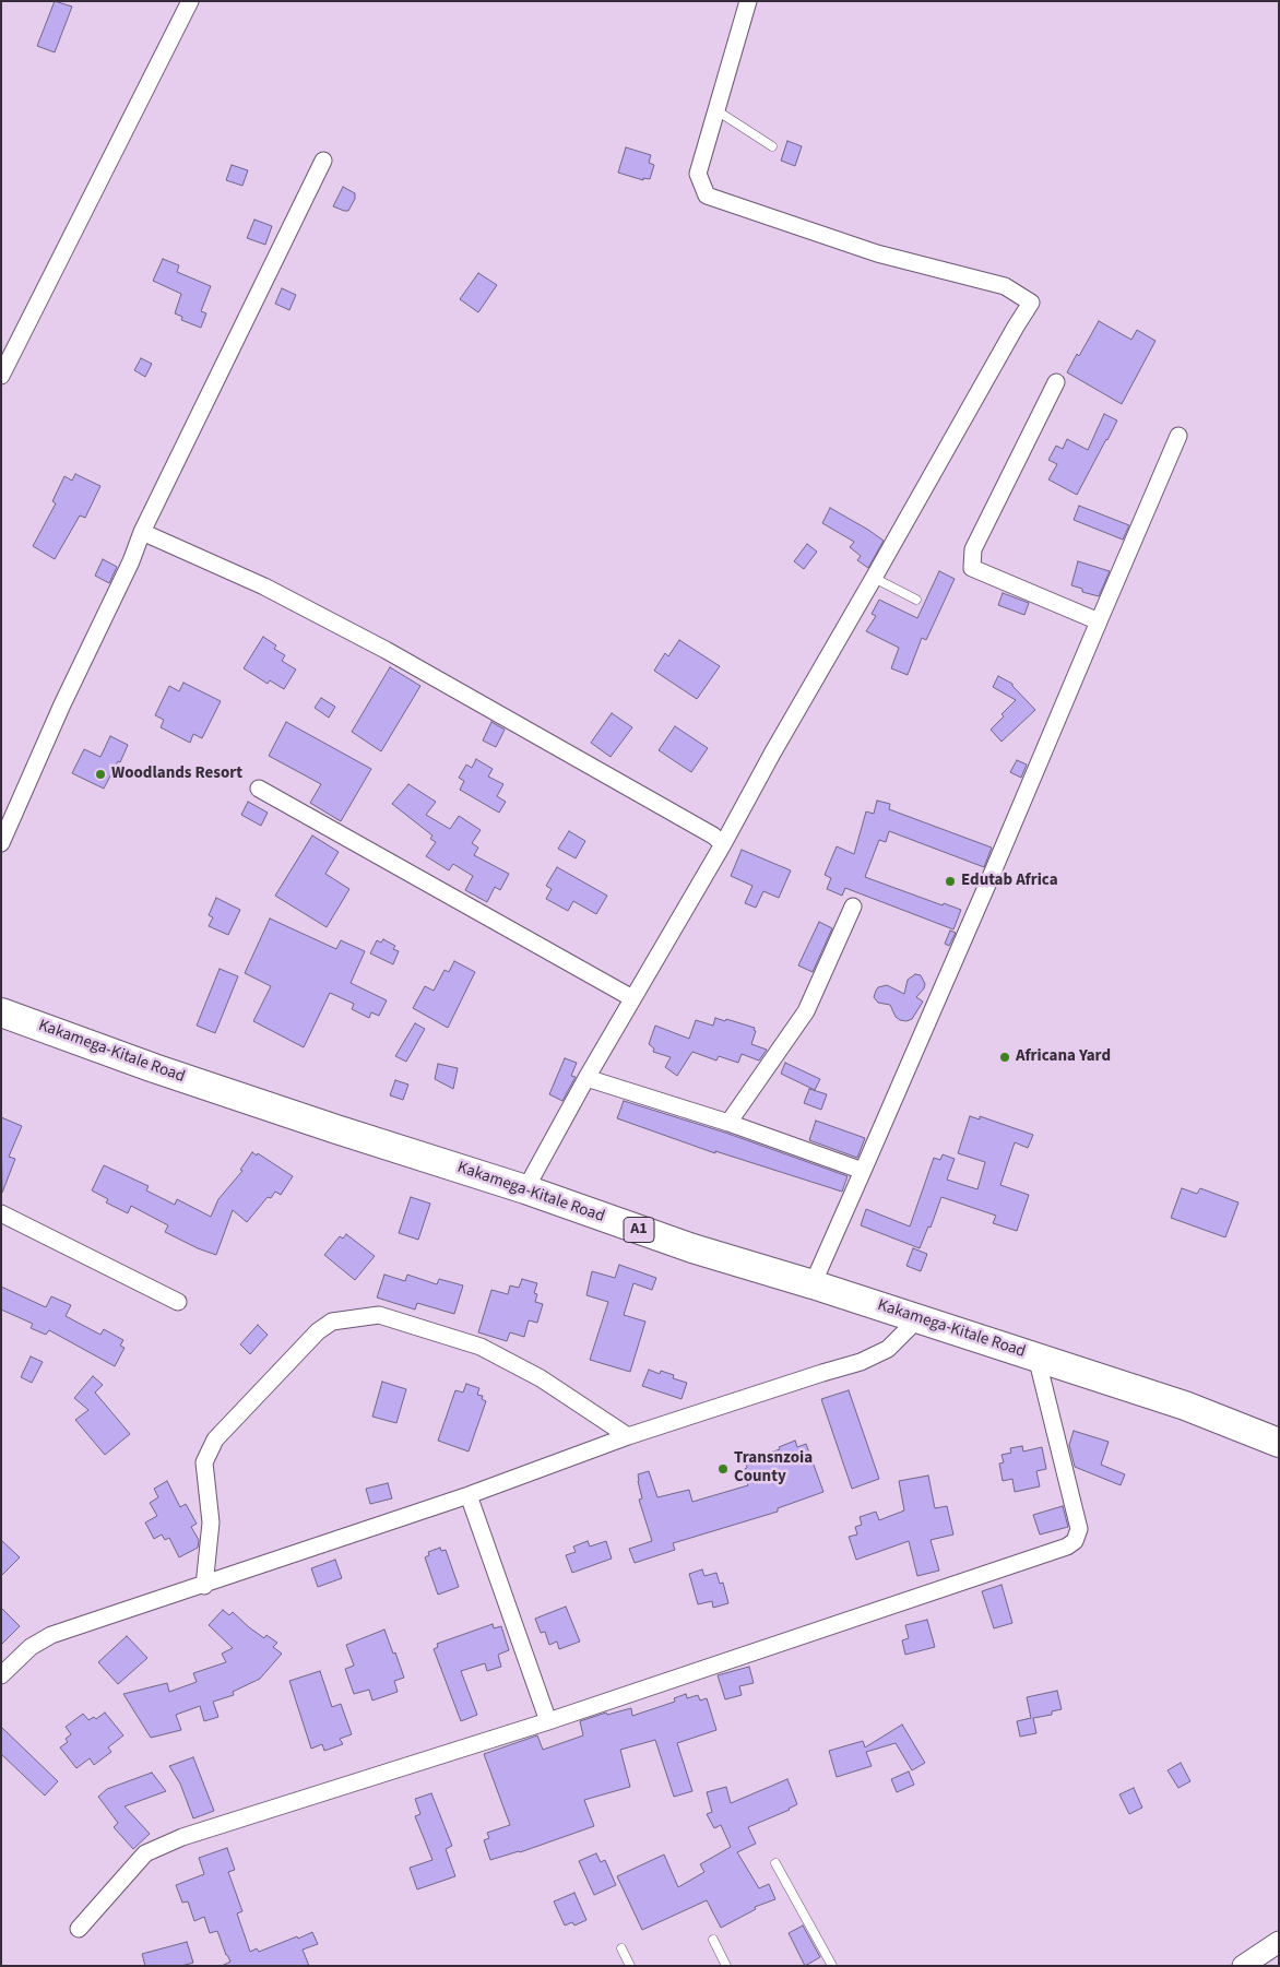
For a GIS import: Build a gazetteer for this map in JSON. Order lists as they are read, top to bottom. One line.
{"streets":{"highway":["Kakamega-Kitale Road","A1"]},"places":["Woodlands Resort","Edutab Africa","Africana Yard","Transnzoia County"]}
